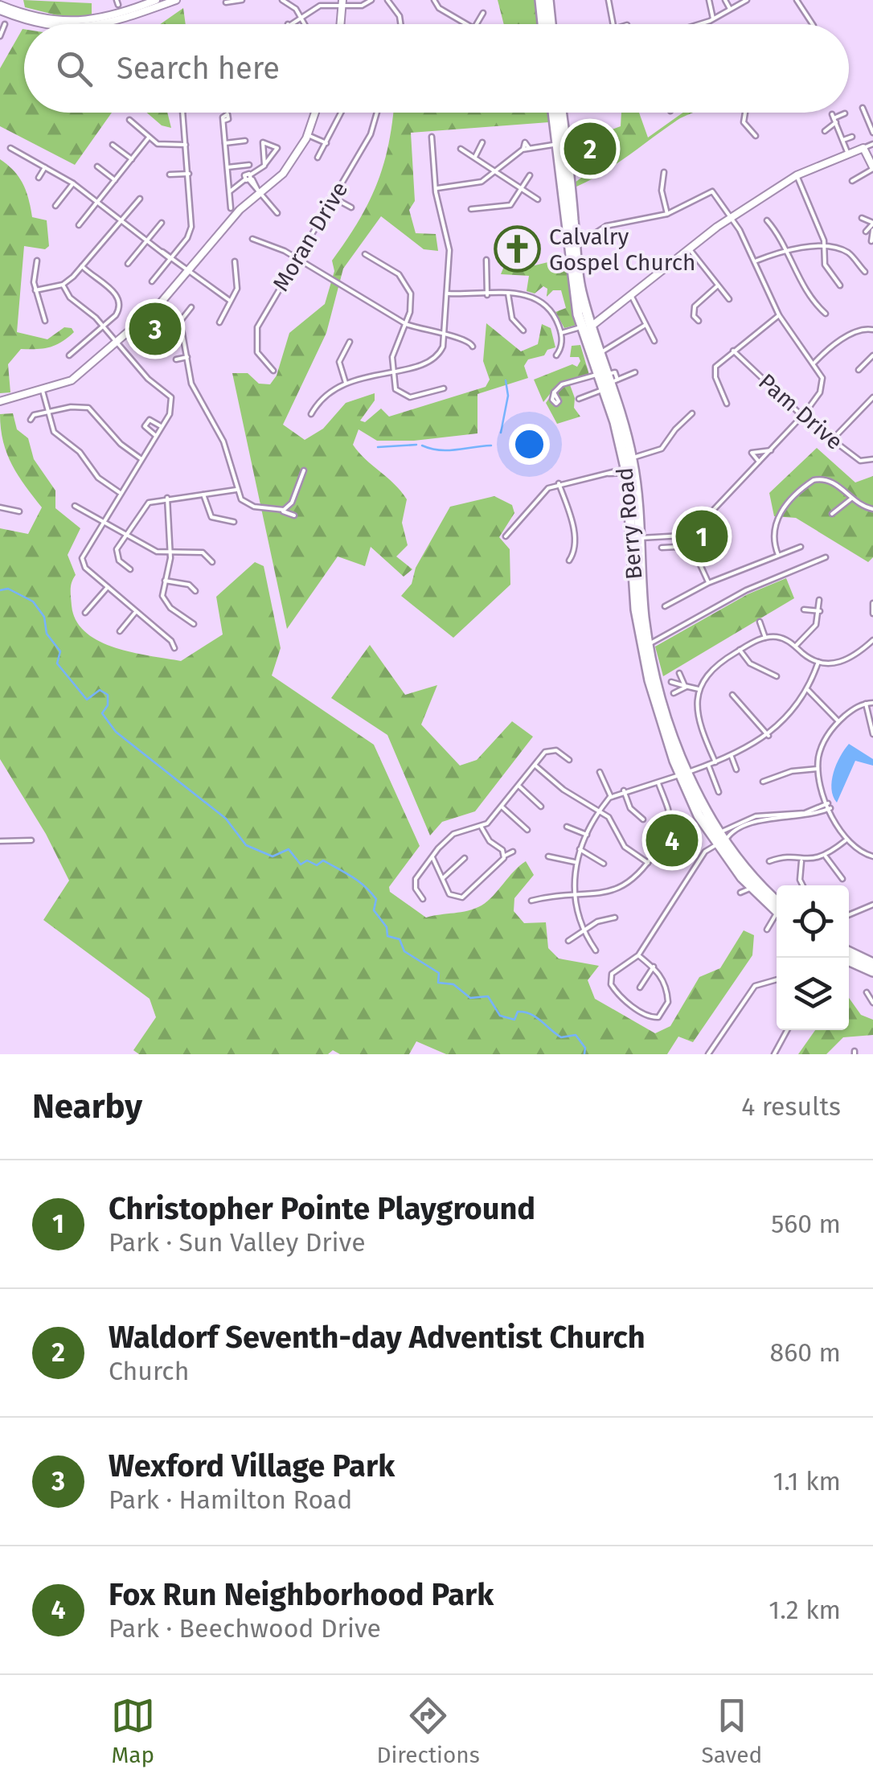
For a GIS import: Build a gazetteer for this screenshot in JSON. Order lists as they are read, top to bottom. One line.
{"streets":{"highway":["Berry Road"],"street":["Moran Drive","Pam Drive"]},"places":{"church":["Calvalry Gospel Church"]},"page":{"search":"Search here","pins":["2","3","1","4"],"heading":["Nearby","4 results"],"list":[{"mark":"1","name":"Christopher Pointe Playground","note":"Park · Sun Valley Drive","value":"560 m"},{"mark":"2","name":"Waldorf Seventh-day Adventist Church","note":"Church","value":"860 m"},{"mark":"3","name":"Wexford Village Park","note":"Park · Hamilton Road","value":"1.1 km"},{"mark":"4","name":"Fox Run Neighborhood Park","note":"Park · Beechwood Drive","value":"1.2 km"}],"nav":["Map","Directions","Saved"]}}
